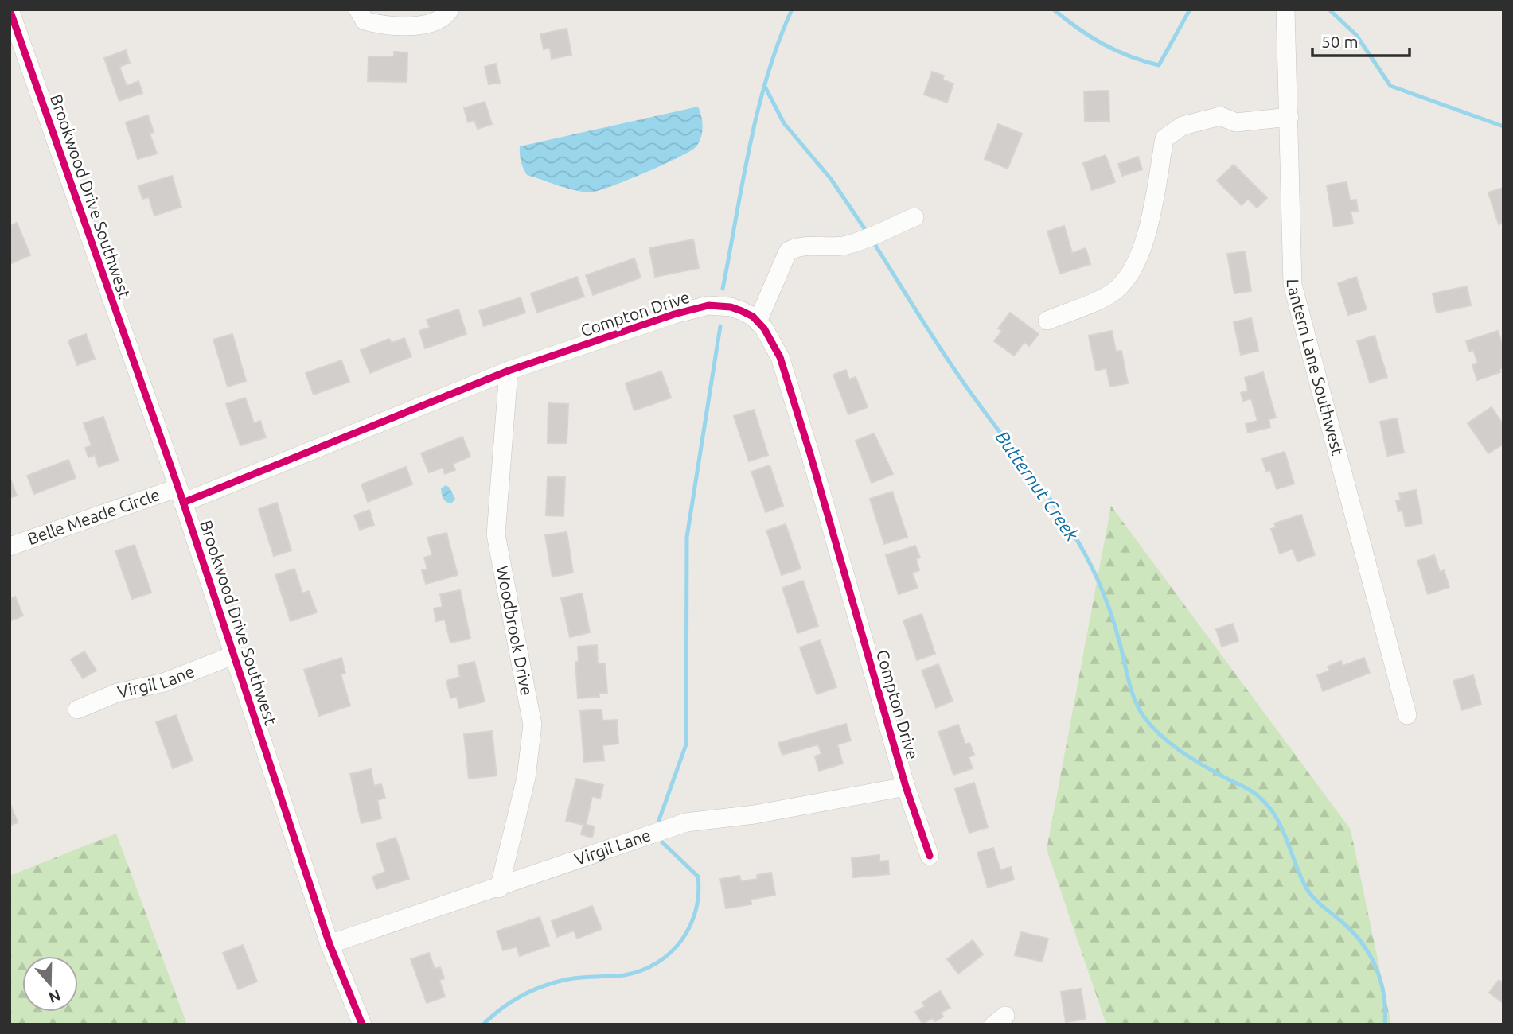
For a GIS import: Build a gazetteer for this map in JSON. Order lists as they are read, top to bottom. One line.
{"streets":{"street":["Brookwood Drive Southwest","Compton Drive","Lantern Lane Southwest","Belle Meade Circle","Woodbrook Drive","Virgil Lane"]},"crossings":[["Brookwood Drive Southwest","Compton Drive"],["Brookwood Drive Southwest","Belle Meade Circle"],["Brookwood Drive Southwest","Virgil Lane"],["Compton Drive","Belle Meade Circle"],["Compton Drive","Woodbrook Drive"],["Compton Drive","Virgil Lane"],["Woodbrook Drive","Virgil Lane"]],"water":["Butternut Creek"],"scale_bar":"50 m","north":"bottom"}
